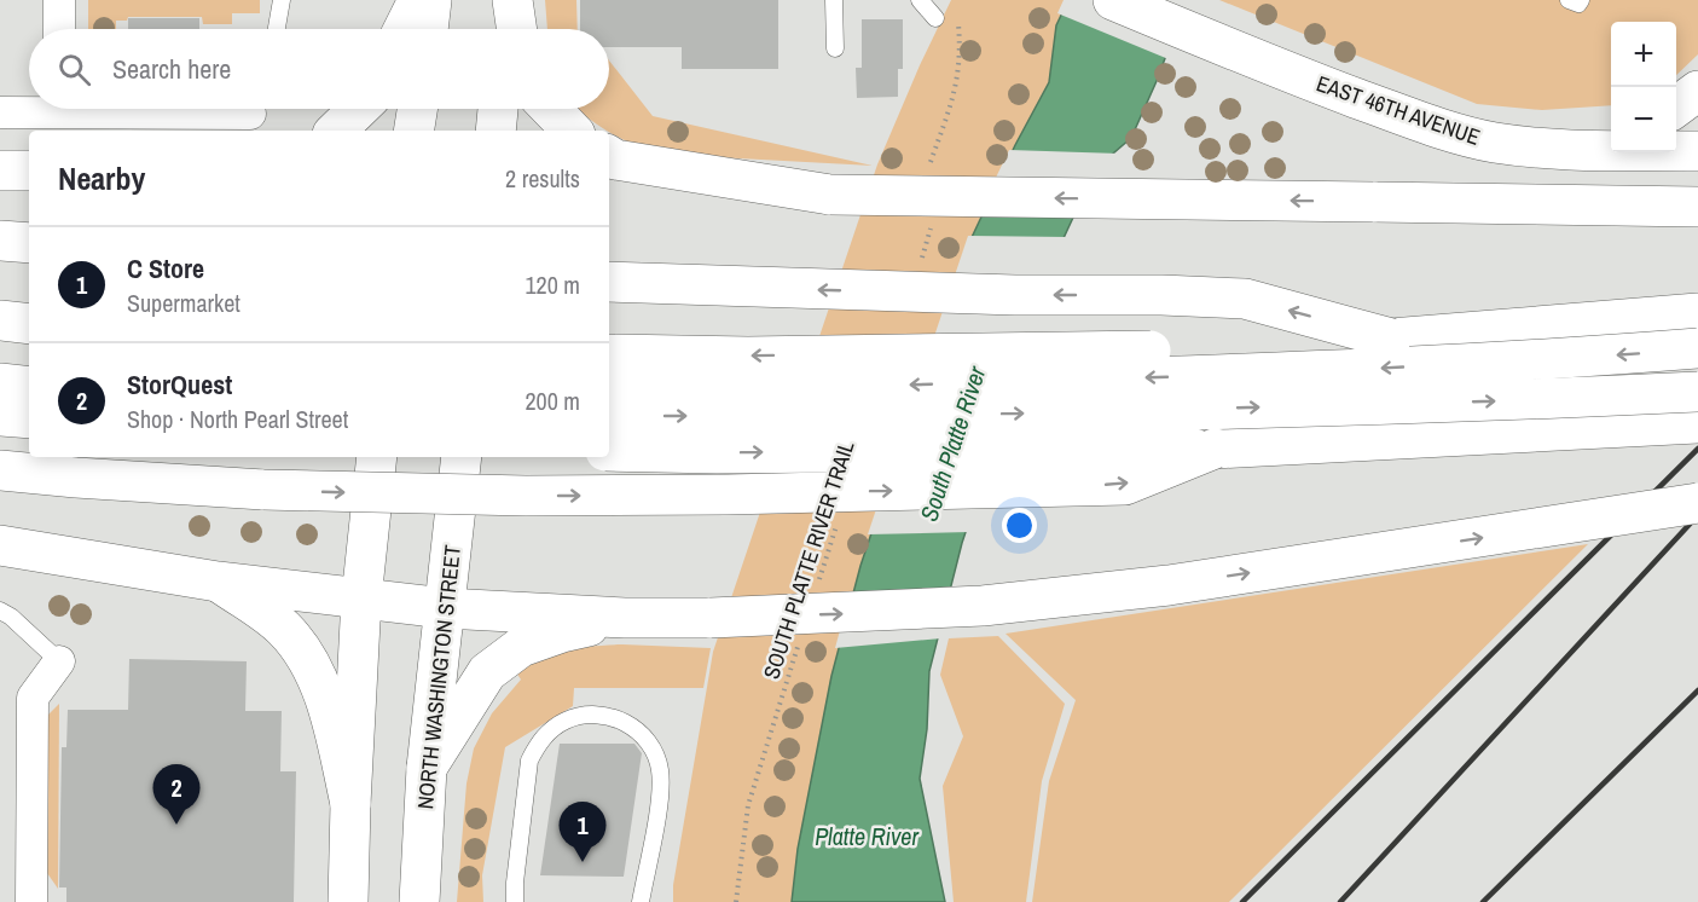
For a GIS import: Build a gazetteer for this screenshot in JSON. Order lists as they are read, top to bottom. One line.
{"streets":{"main road":["EAST 46TH AVENUE","NORTH WASHINGTON STREET"],"path":["SOUTH PLATTE RIVER TRAIL"]},"water":["South Platte River","Platte River"],"page":{"map_buttons":["+","−"],"search":"Search here","heading":["Nearby","2 results"],"list":[{"mark":"1","name":"C Store","note":"Supermarket","value":"120 m"},{"mark":"2","name":"StorQuest","note":"Shop · North Pearl Street","value":"200 m"}],"pins":["2","1"]}}
